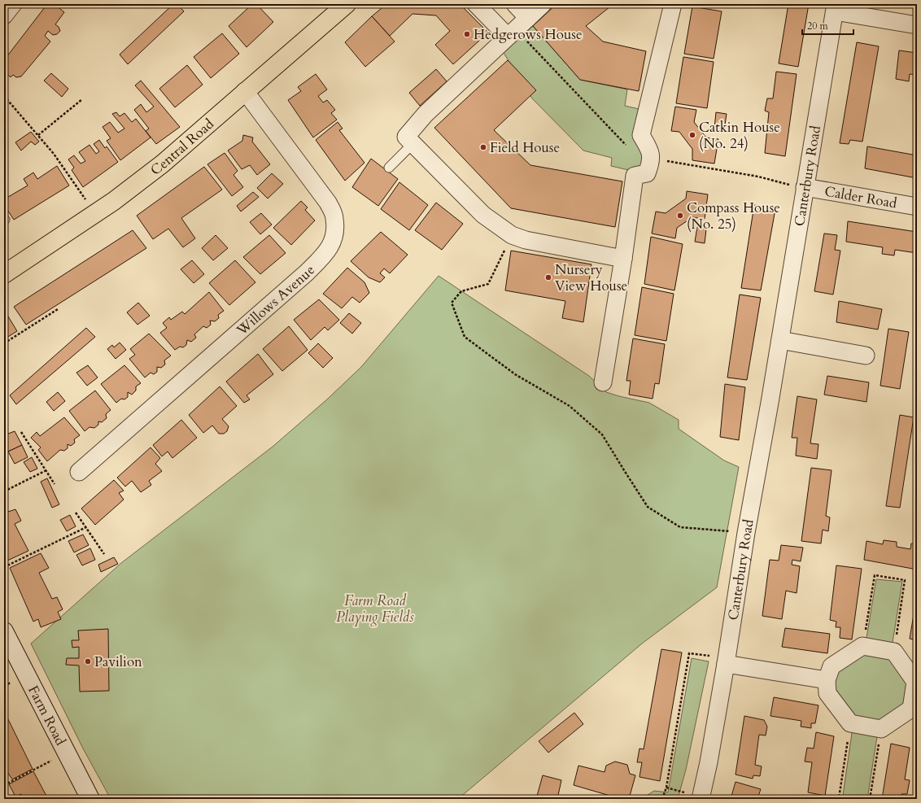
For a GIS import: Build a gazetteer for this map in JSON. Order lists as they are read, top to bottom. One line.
{"streets":{"main road":["Central Road"],"street":["Canterbury Road","Calder Road","Willows Avenue","Farm Road"]},"crossings":[["Central Road","Willows Avenue"],["Canterbury Road","Calder Road"]],"parks":["Farm Road Playing Fields"],"places":["Hedgerows House","Catkin House (No. 24)","Field House","Compass House (No. 25)","Nursery View House","Pavilion"],"scale_bar":"20 m"}
